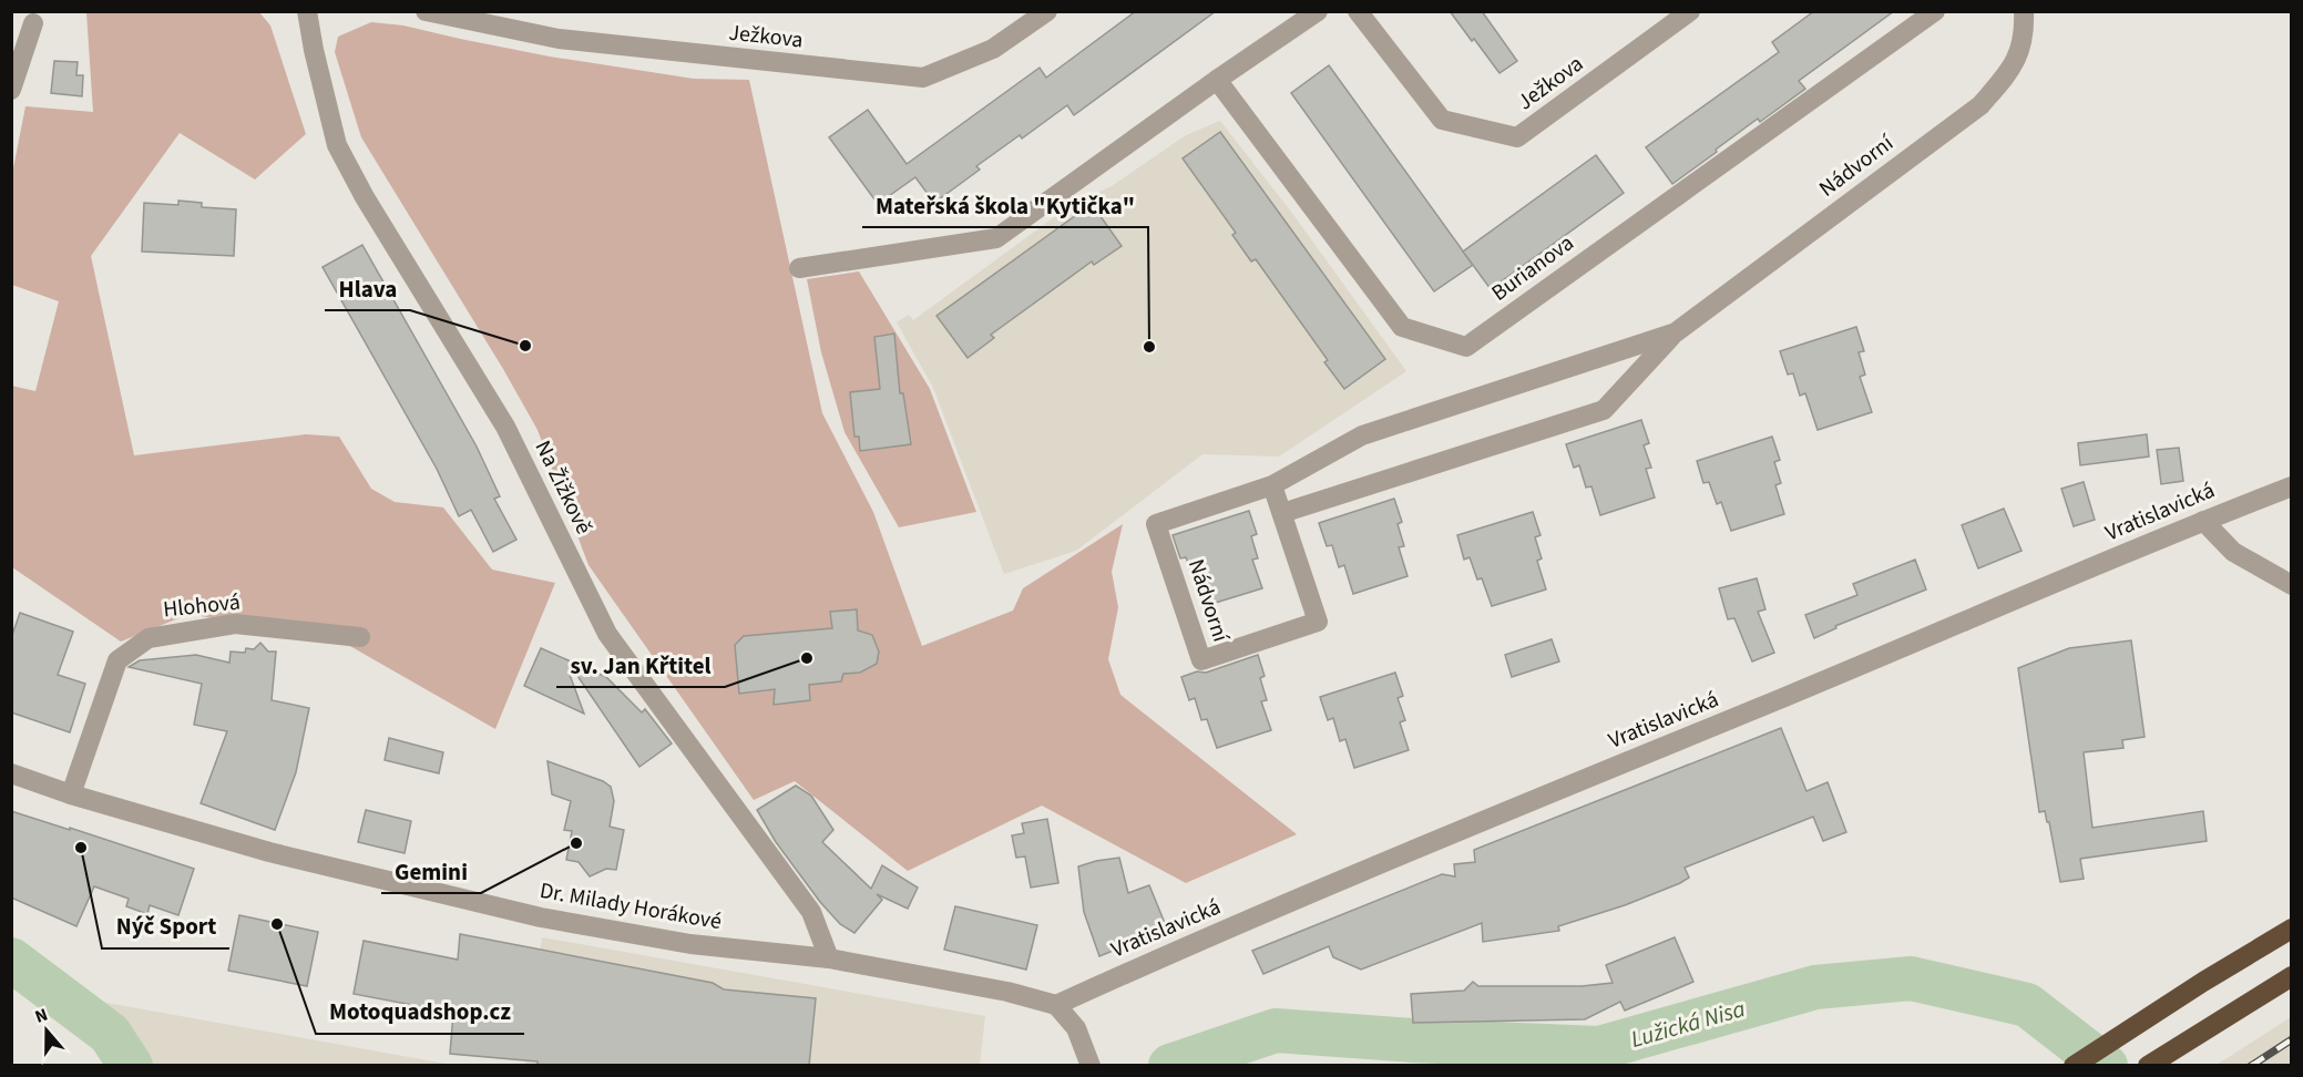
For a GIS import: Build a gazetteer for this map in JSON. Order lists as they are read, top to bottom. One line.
{"streets":{"street":["Ježkova","Nádvorní","Burianova","Na Žižkově","Vratislavická","Hlohová","Dr. Milady Horákové"]},"crossings":[["Na Žižkově","Dr. Milady Horákové"],["Vratislavická","Dr. Milady Horákové"],["Hlohová","Dr. Milady Horákové"]],"water":["Lužická Nisa"],"places":["Hlava","Mateřská škola \"Kytička\"","sv. Jan Křtitel","Gemini","Nýč Sport","Motoquadshop.cz"],"north":"top"}
